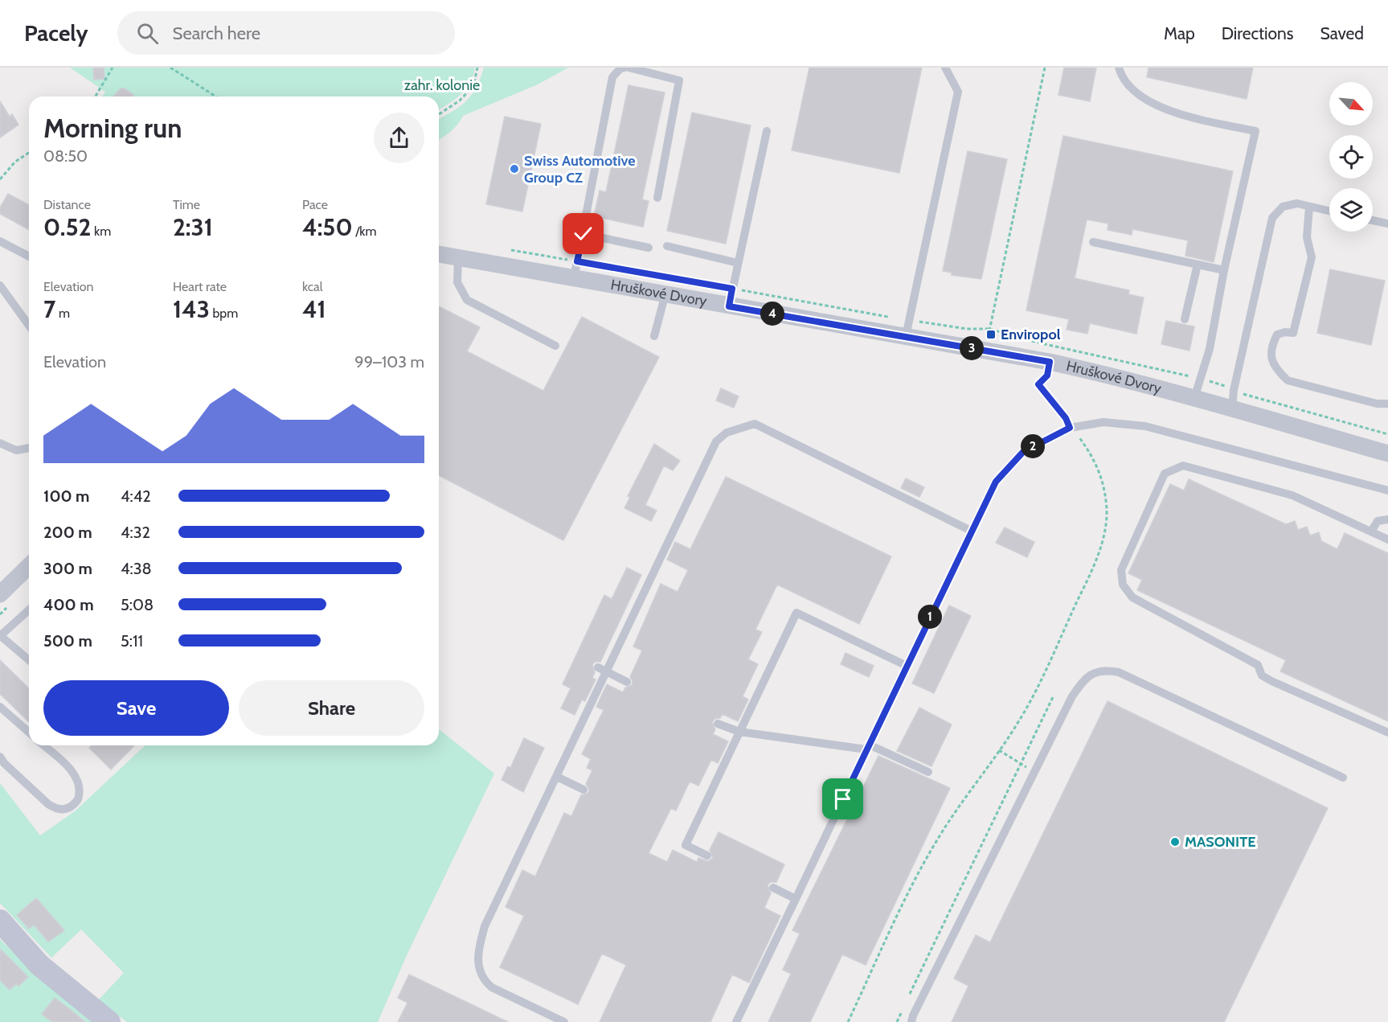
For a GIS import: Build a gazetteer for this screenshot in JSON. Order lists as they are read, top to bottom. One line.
{"streets":{"street":["Hruškové Dvory"]},"parks":["zahr. kolonie"],"places":{"other":["Swiss Automotive Group CZ","MASONITE"],"transit":["Enviropol"]},"north":"bottom right","page":{"header":"Pacely","search":"Search here","nav":["Map","Directions","Saved"],"heading":["Morning run","08:50"],"stats":[["Distance","0.52 km"],["Time","2:31"],["Pace","4:50 /km"],["Elevation","7 m"],["Heart rate","143 bpm"],["kcal","41"]],"pins":["4","3","2","1"],"chart":["Elevation","99–103 m"],"list":[{"name":"100 m","note":"4:42"},{"name":"200 m","note":"4:32"},{"name":"300 m","note":"4:38"},{"name":"400 m","note":"5:08"},{"name":"500 m","note":"5:11"}],"buttons":["Save","Share"]}}
